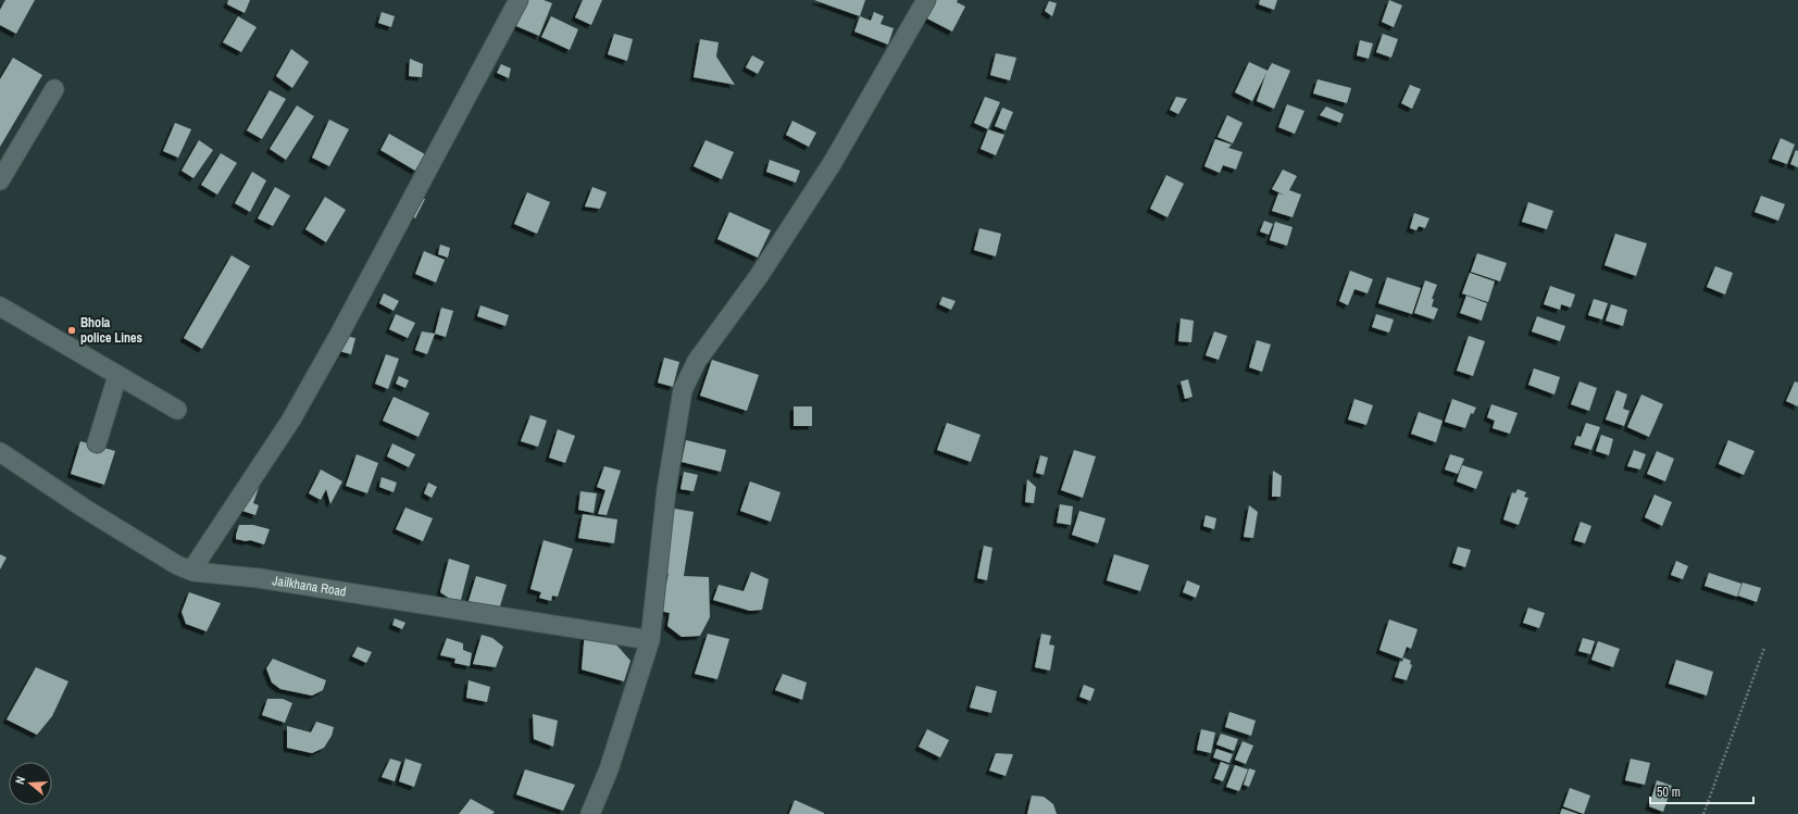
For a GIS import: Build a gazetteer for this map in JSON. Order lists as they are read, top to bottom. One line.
{"streets":{"street":["Jailkhana Road"]},"places":["Bhola police Lines"],"scale_bar":"50 m","north":"left"}
